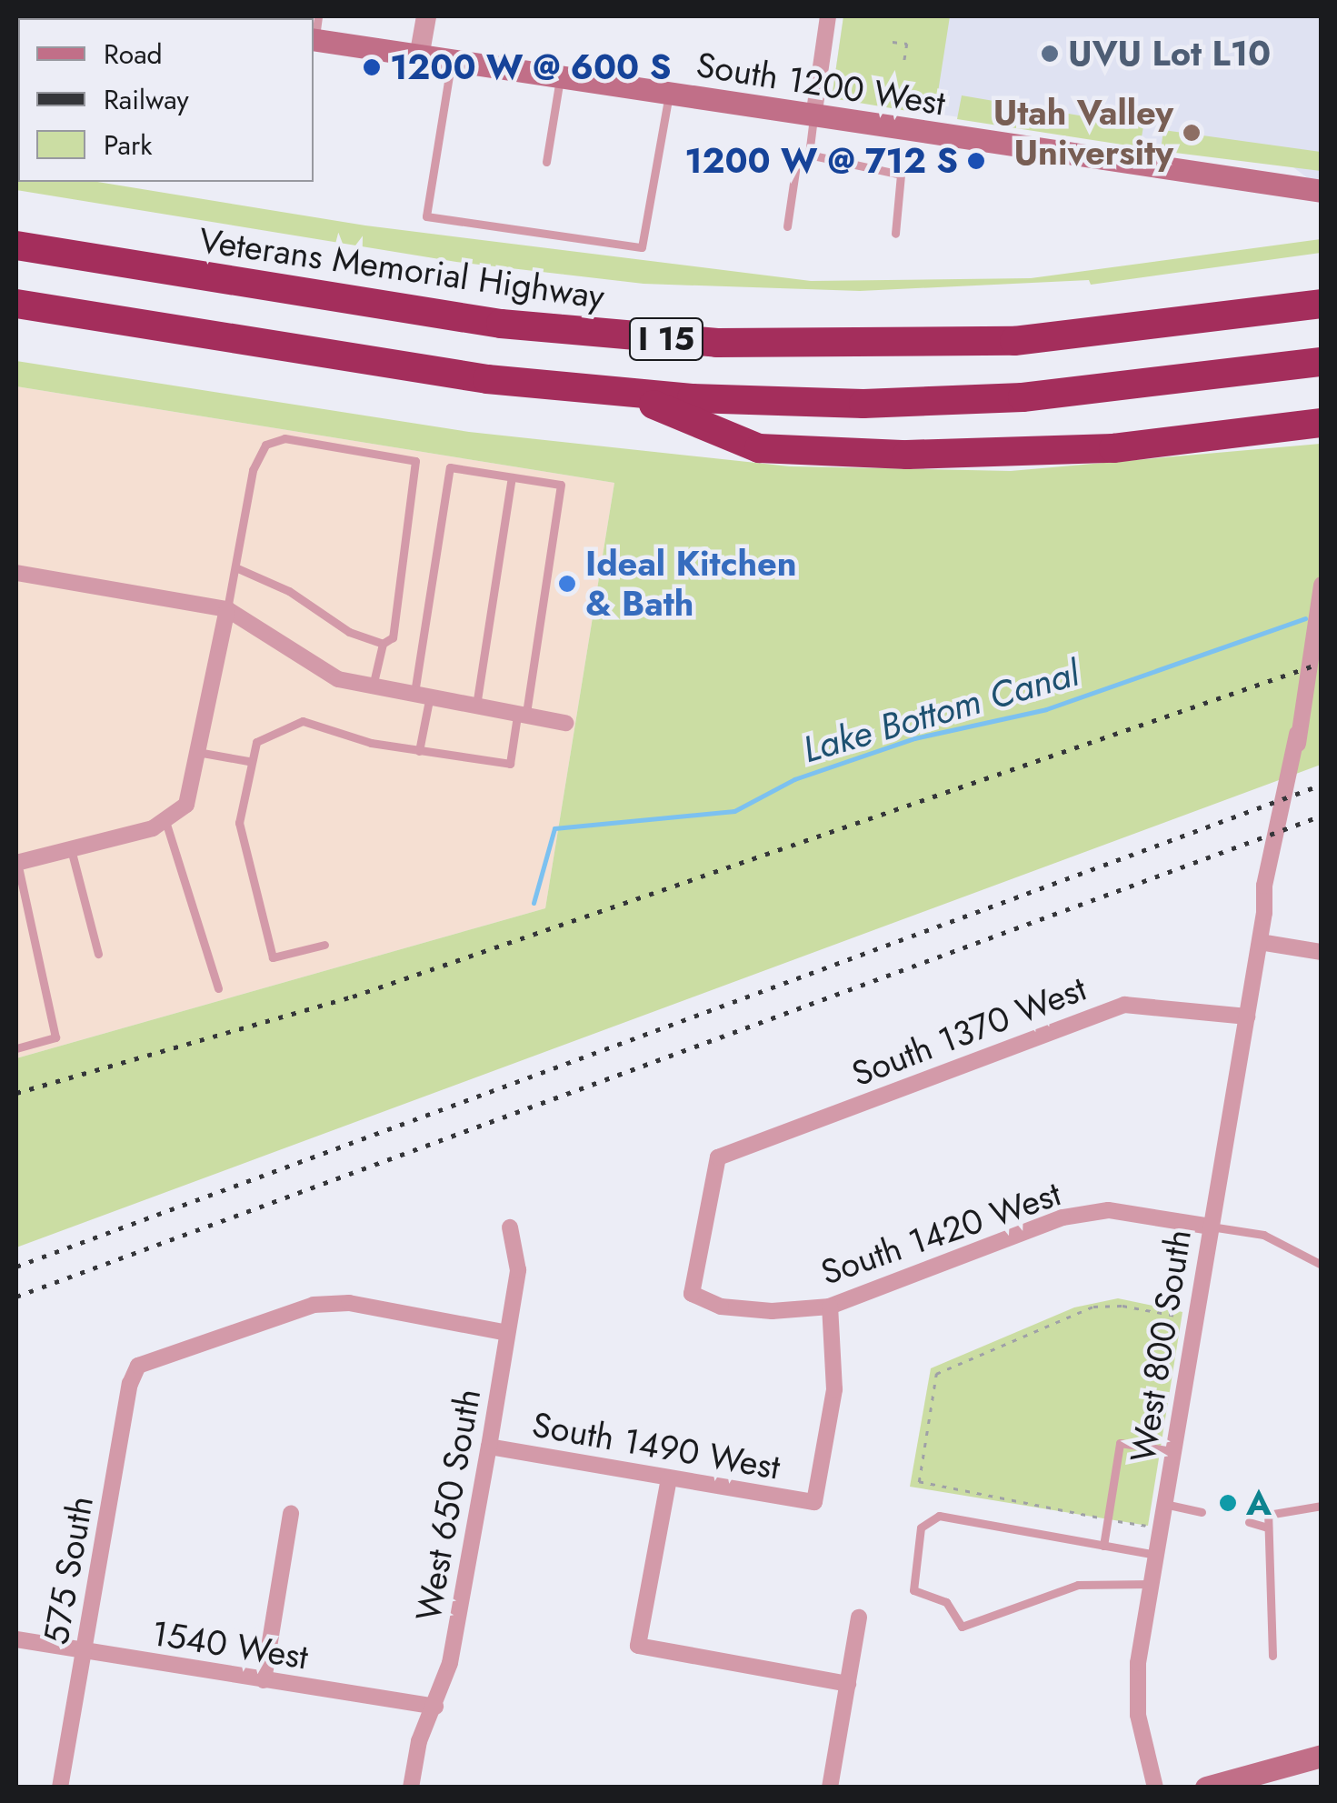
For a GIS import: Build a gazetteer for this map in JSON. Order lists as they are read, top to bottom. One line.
{"streets":{"highway":["Veterans Memorial Highway","I 15"],"main road":["South 1200 West"],"street":["South 1370 West","South 1420 West","West 800 South","South 1490 West","West 650 South","575 South","1540 West"]},"crossings":[["South 1370 West","South 1420 West"],["South 1370 West","West 800 South"],["South 1420 West","West 800 South"],["South 1420 West","South 1490 West"],["South 1490 West","West 650 South"],["West 650 South","575 South"],["West 650 South","1540 West"],["575 South","1540 West"]],"water":["Lake Bottom Canal"],"places":["UVU Lot L10","1200 W @ 600 S","Utah Valley University","1200 W @ 712 S","Ideal Kitchen & Bath","A"],"legend":["Road","Railway","Park"]}
